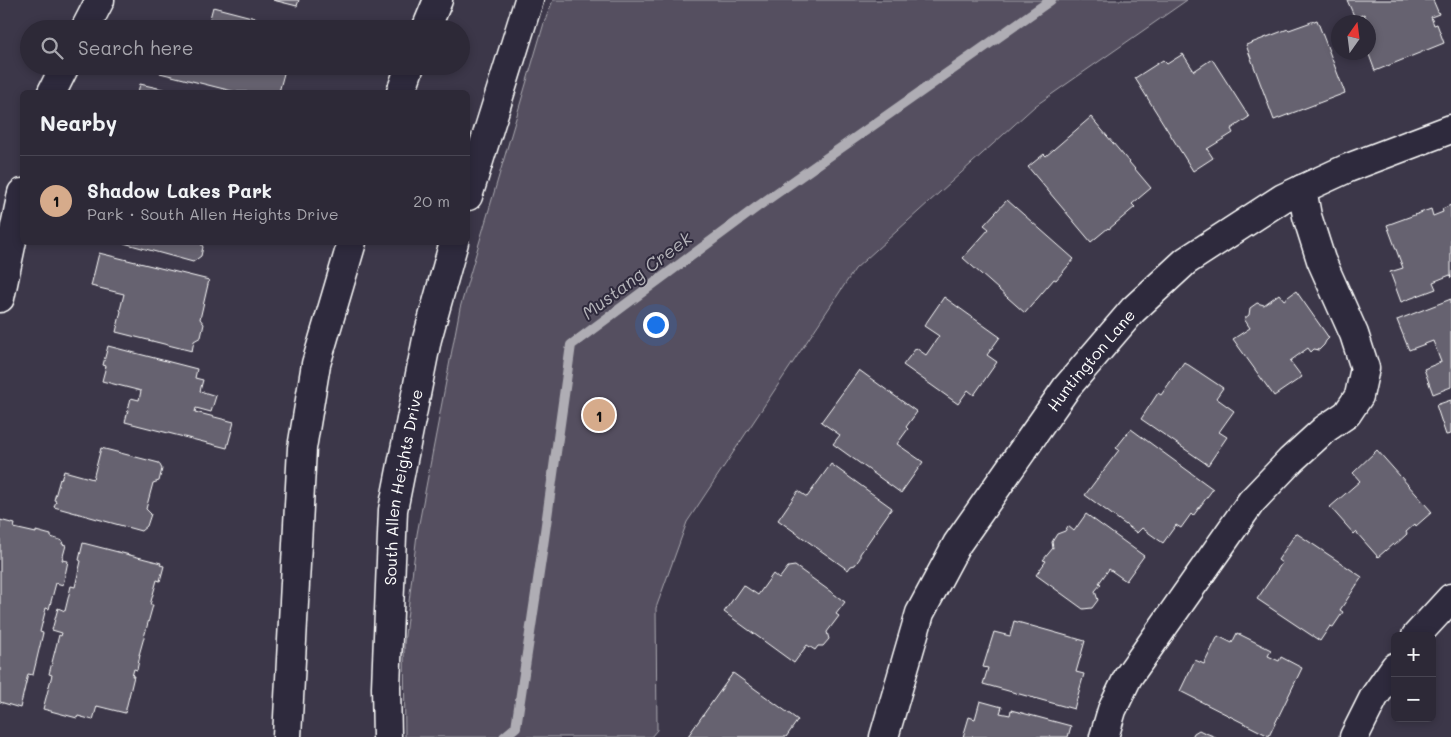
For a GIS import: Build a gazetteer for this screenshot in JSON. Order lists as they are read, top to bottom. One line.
{"streets":{"main road":["Huntington Lane","South Allen Heights Drive"]},"water":["Mustang Creek"],"north":"top","page":{"search":"Search here","heading":"Nearby","list":[{"mark":"1","name":"Shadow Lakes Park","note":"Park · South Allen Heights Drive","value":"20 m"}],"pins":"1","map_buttons":["+","−"]}}
